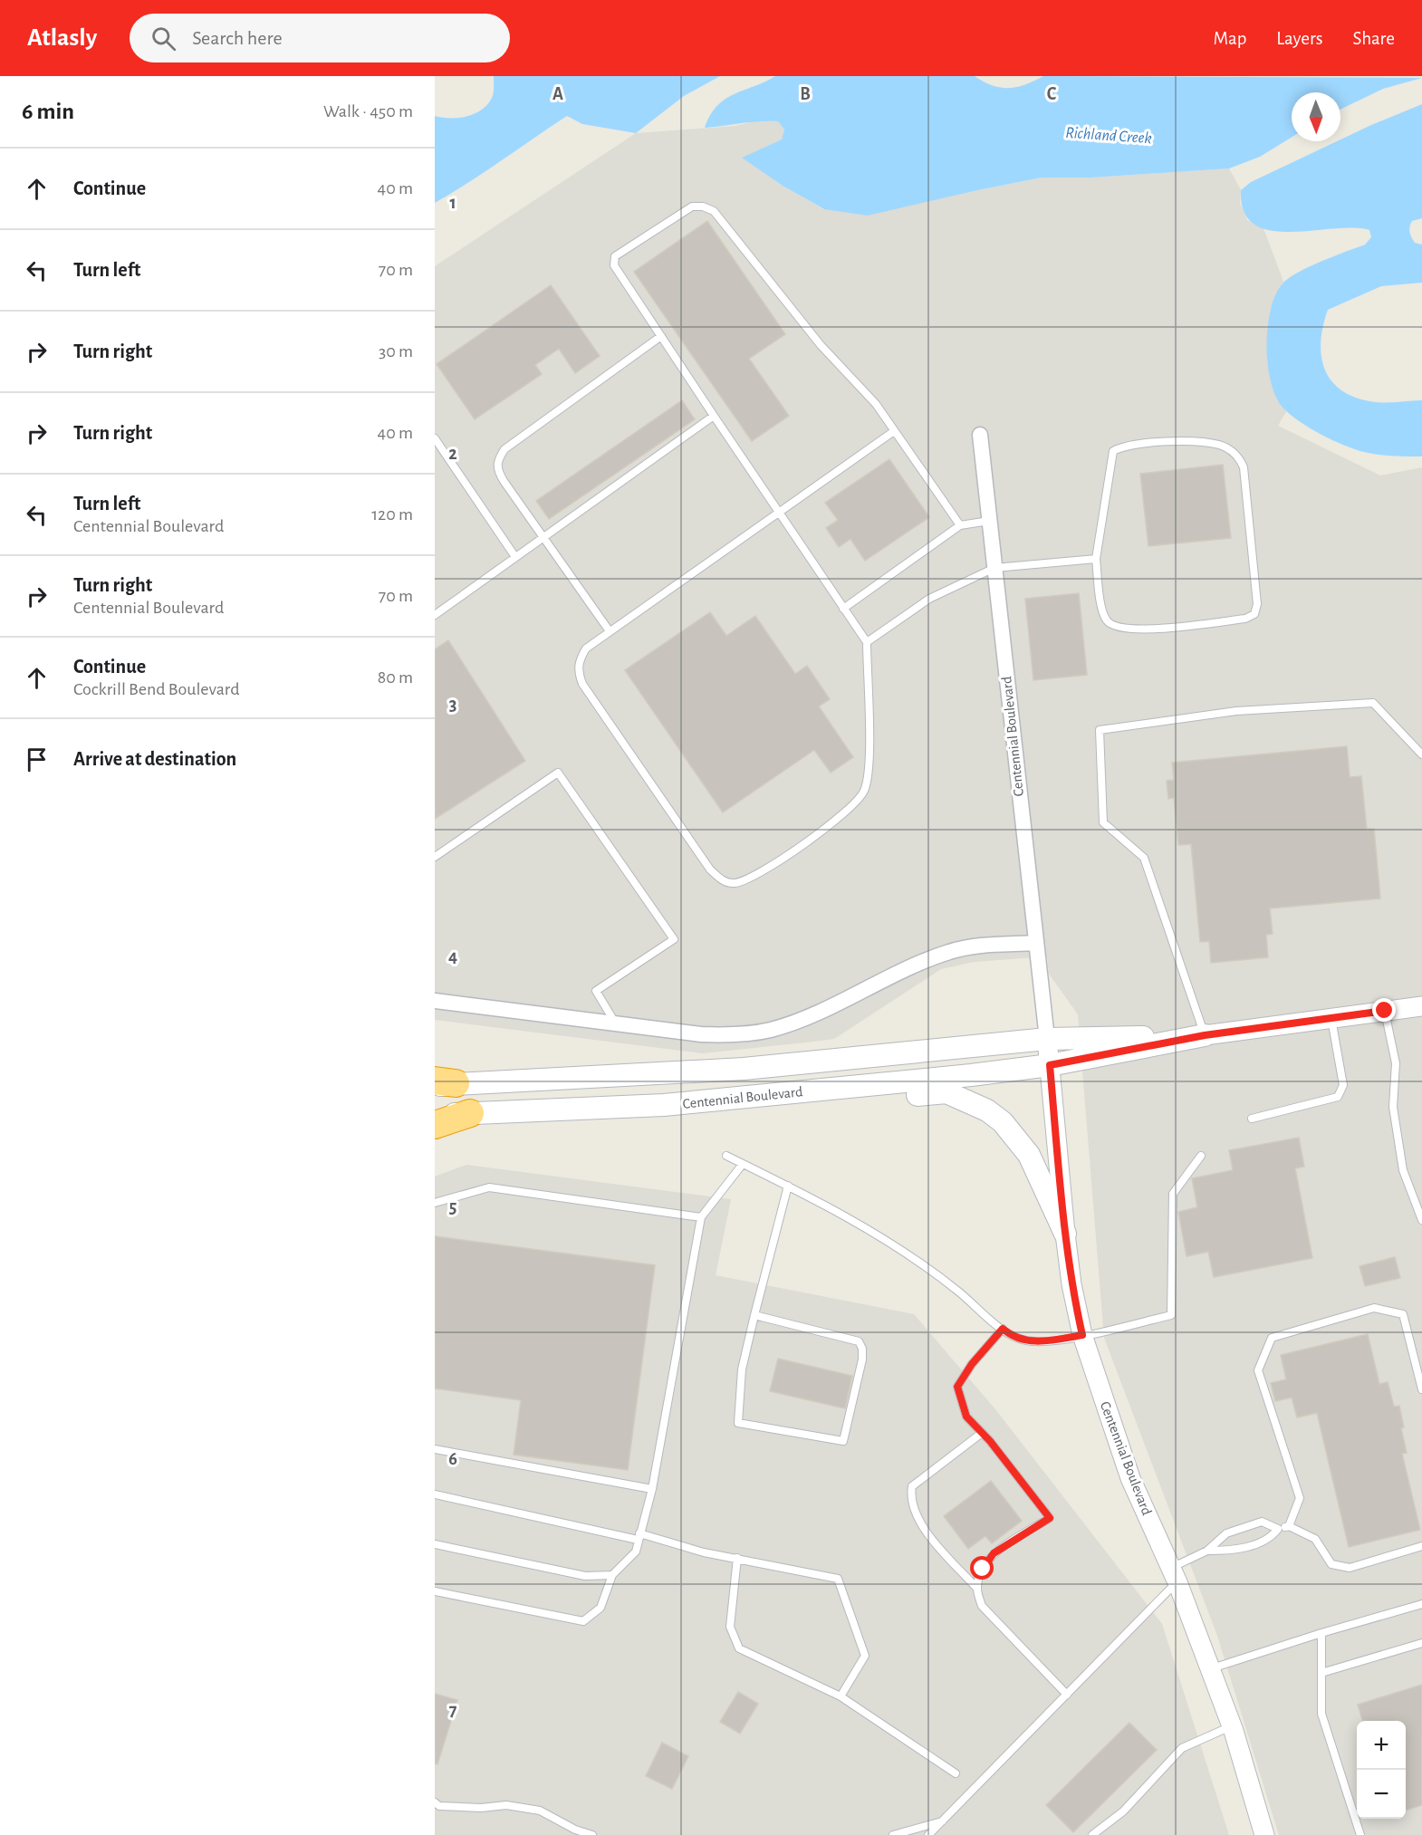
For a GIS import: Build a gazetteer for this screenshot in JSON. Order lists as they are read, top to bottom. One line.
{"streets":{"main road":["Centennial Boulevard"]},"water":["Richland Creek"],"north":"bottom","page":{"header":"Atlasly","search":"Search here","nav":["Map","Layers","Share"],"heading":["6 min","Walk · 450 m"],"list":[["Continue","40 m"],["Turn left","70 m"],["Turn right","30 m"],["Turn right","40 m"],["Turn left","Centennial Boulevard","120 m"],["Turn right","Centennial Boulevard","70 m"],["Continue","Cockrill Bend Boulevard","80 m"],"Arrive at destination"],"map_buttons":["+","−"]},"grid":{"columns":["A","B","C"],"rows":["1","2","3","4","5","6","7"]}}
